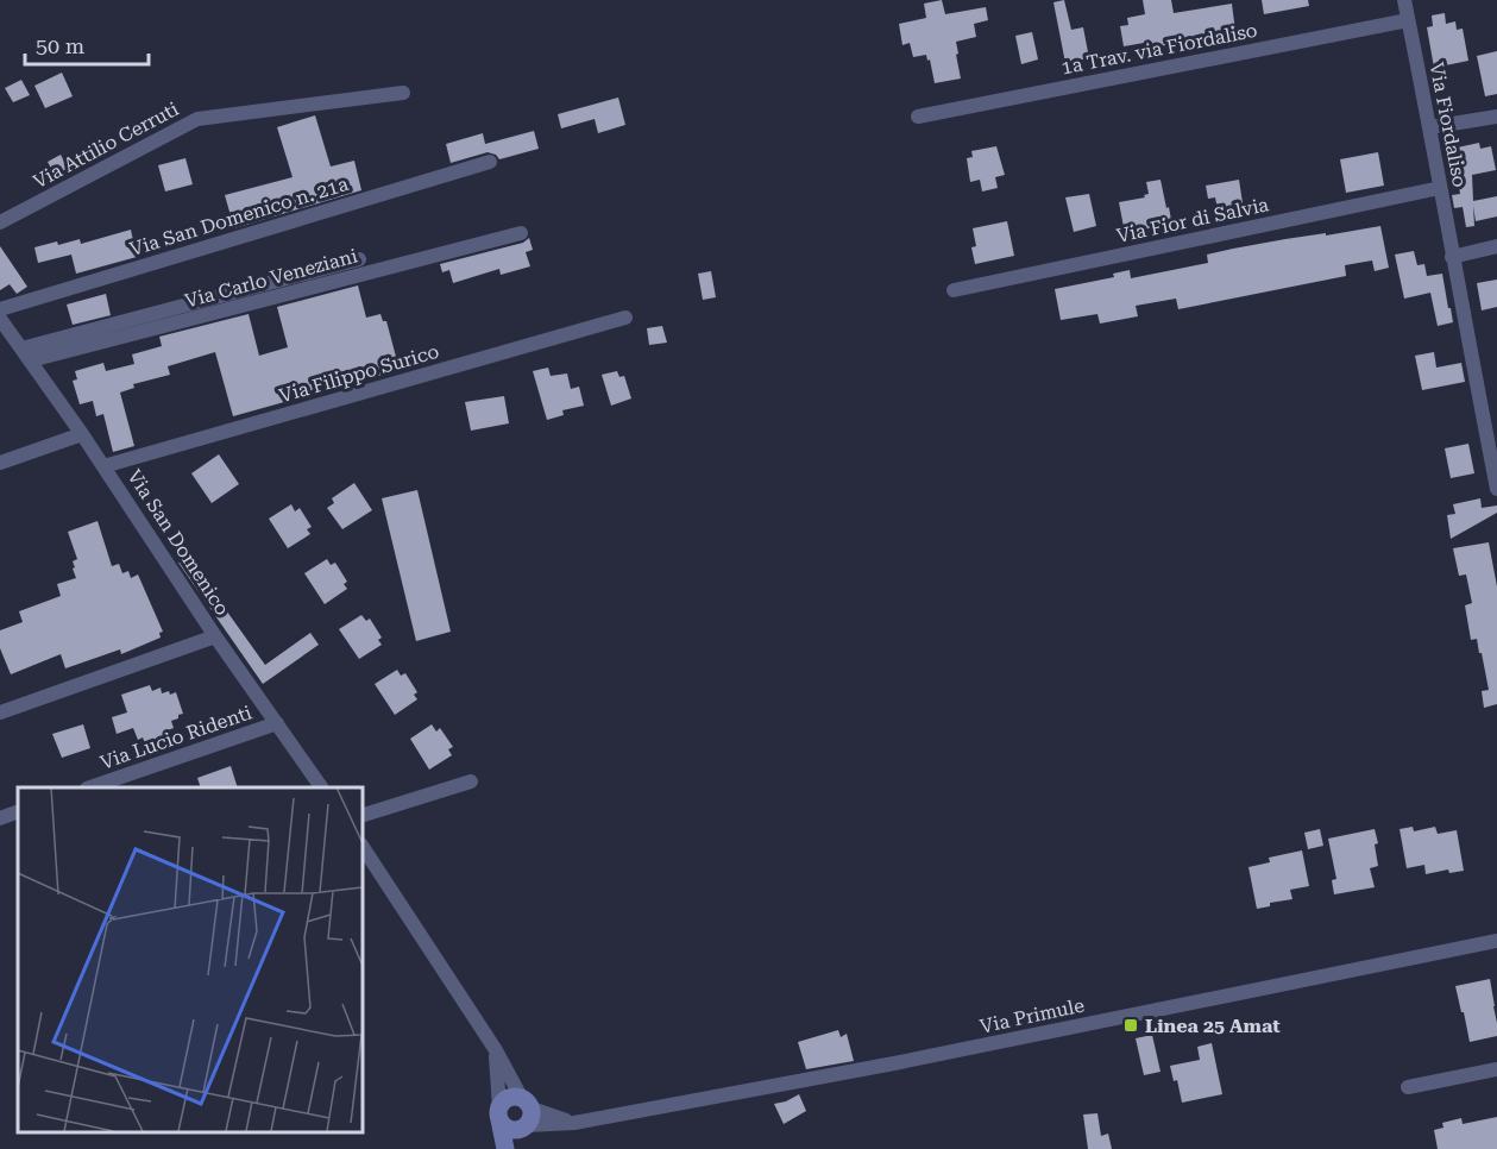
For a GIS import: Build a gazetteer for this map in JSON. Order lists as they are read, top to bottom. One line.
{"streets":{"street":["1a Trav. via Fiordaliso","Via Fiordaliso","Via Attilio Cerruti","Via San Domenico n. 21a","Via Fior di Salvia","Via Carlo Veneziani","Via Filippo Surico","Via San Domenico","Via Lucio Ridenti","Via Primule"]},"crossings":[["1a Trav. via Fiordaliso","Via Fiordaliso"],["Via Fiordaliso","Via Fior di Salvia"],["Via Carlo Veneziani","Via San Domenico"],["Via Filippo Surico","Via San Domenico"],["Via San Domenico","Via Lucio Ridenti"]],"places":{"transit":["Linea 25 Amat"]},"scale_bar":"50 m"}
